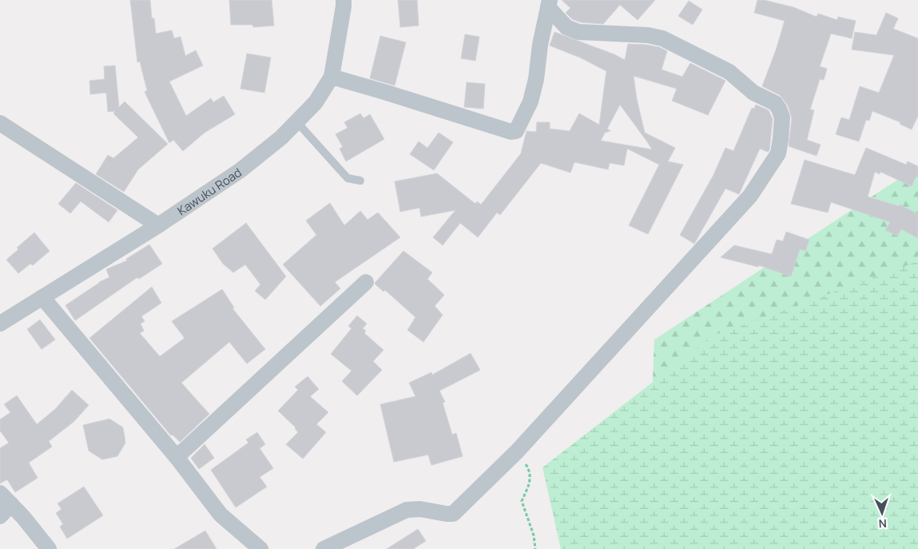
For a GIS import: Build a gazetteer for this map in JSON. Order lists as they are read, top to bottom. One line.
{"streets":{"street":["Kawuku Road"]},"north":"bottom"}
